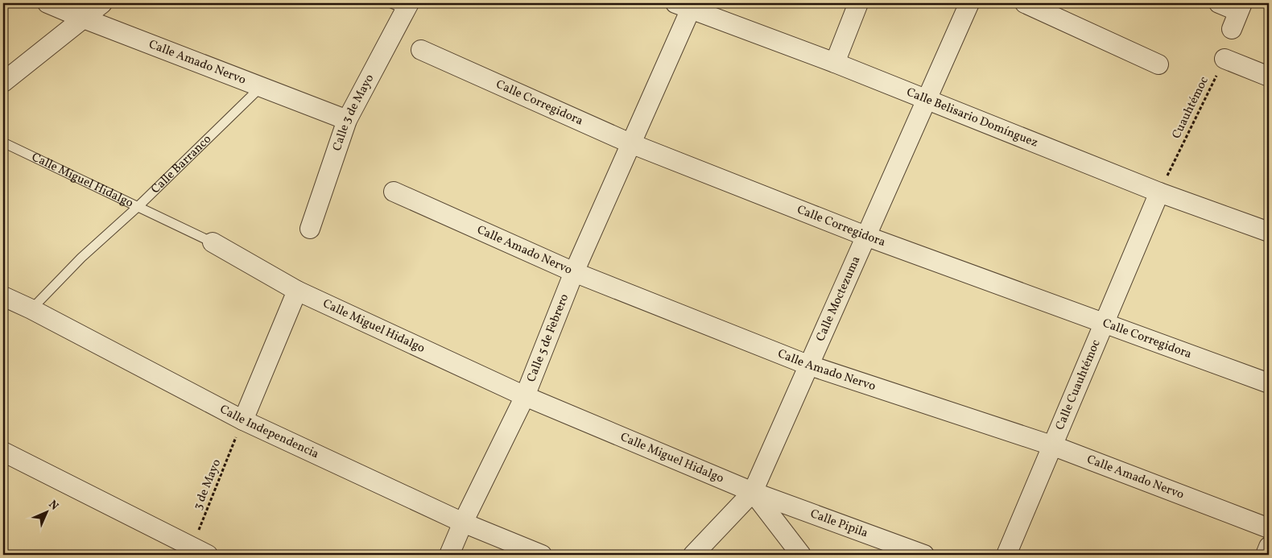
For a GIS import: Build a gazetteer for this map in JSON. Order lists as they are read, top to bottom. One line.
{"streets":{"street":["Calle Amado Nervo","Calle Corregidora","Calle 3 de Mayo","Calle Belisario Domínguez","Calle Miguel Hidalgo","Calle Moctezuma","Calle 5 de Febrero","Calle Cuauhtémoc","Calle Independencia","Calle Pipila"],"lane":["Calle Barranco"],"path":["Cuauhtémoc","3 de Mayo"]},"crossings":[["Calle Amado Nervo","Calle 3 de Mayo"],["Calle Amado Nervo","Calle Barranco"],["Calle Amado Nervo","Calle Moctezuma"],["Calle Amado Nervo","Calle 5 de Febrero"],["Calle Amado Nervo","Calle Cuauhtémoc"],["Calle Corregidora","Calle Moctezuma"],["Calle Corregidora","Calle 5 de Febrero"],["Calle Corregidora","Calle Cuauhtémoc"],["Cuauhtémoc","Calle Belisario Domínguez"],["Cuauhtémoc","Calle Cuauhtémoc"],["Calle Belisario Domínguez","Calle Moctezuma"],["Calle Belisario Domínguez","Calle 5 de Febrero"],["Calle Belisario Domínguez","Calle Cuauhtémoc"],["Calle Barranco","Calle Miguel Hidalgo"],["Calle Barranco","Calle Independencia"],["Calle Miguel Hidalgo","Calle Moctezuma"],["Calle Miguel Hidalgo","Calle 5 de Febrero"],["Calle Miguel Hidalgo","Calle Pipila"],["Calle Moctezuma","Calle Pipila"],["Calle 5 de Febrero","Calle Independencia"],["Calle Independencia","3 de Mayo"]],"north":"top right"}
